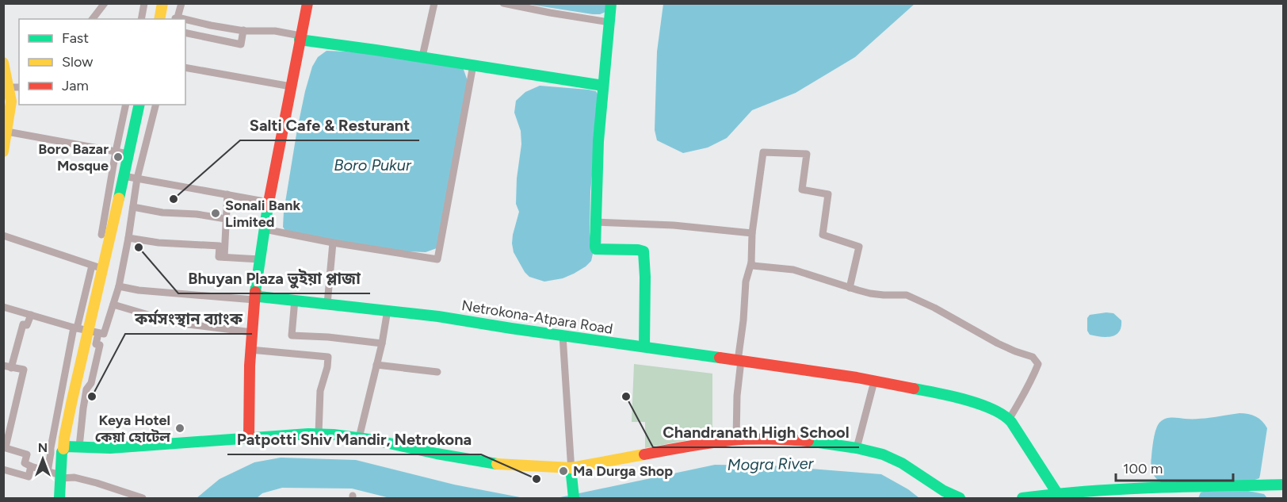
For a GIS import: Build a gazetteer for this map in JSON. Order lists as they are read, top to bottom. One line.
{"streets":{"street":["Netrokona-Atpara Road"]},"water":["Boro Pukur","Mogra River"],"places":["Boro Bazar Mosque","Salti Cafe & Resturant","Sonali Bank Limited","Bhuyan Plaza ভুইয়া প্লাজা","কর্মসংস্থান ব্যাংক","Chandranath High School","Keya Hotel কেয়া হোটেল","Ma Durga Shop","Patpotti Shiv Mandir, Netrokona"],"legend":["Fast","Slow","Jam"],"scale_bar":"100 m","north":"top"}
